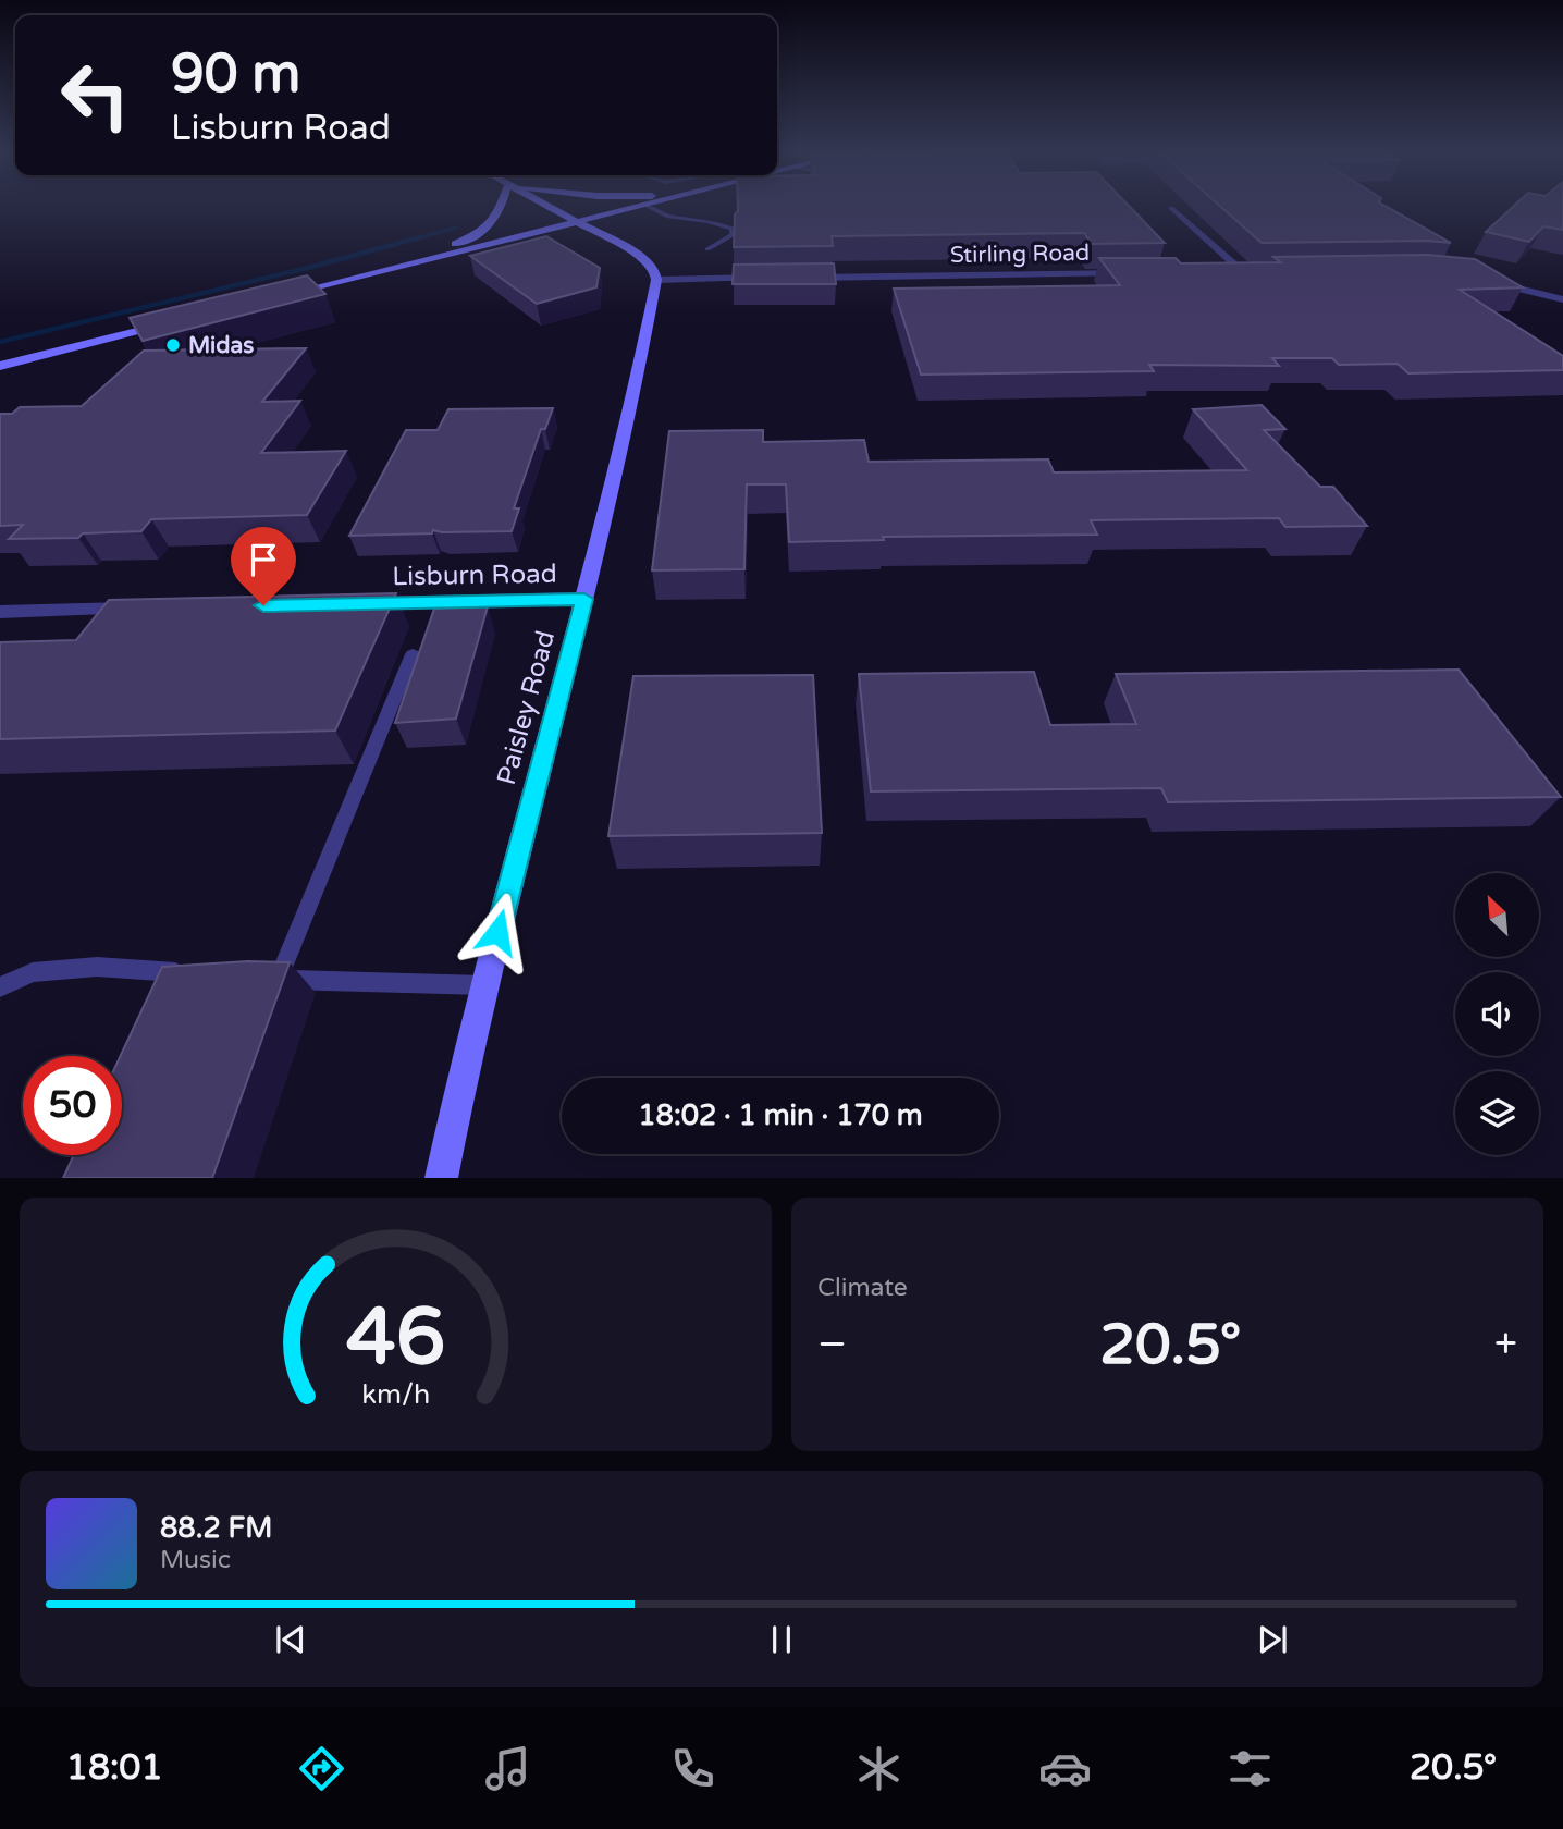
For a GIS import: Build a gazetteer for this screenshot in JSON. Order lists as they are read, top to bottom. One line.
{"streets":{"main road":["Paisley Road"],"street":["Stirling Road","Lisburn Road"]},"crossings":[["Lisburn Road","Paisley Road"]],"places":["Midas"],"north":"top left","page":{"turn":["90 m","Lisburn Road"],"limit":"50","trip":"18:02 · 1 min · 170 m","tile":"Climate","heat":["−","20.5°","+"],"song":["88.2 FM","Music"],"tabs":["18:01","20.5°"],"gauge":["46","km/h"]}}
